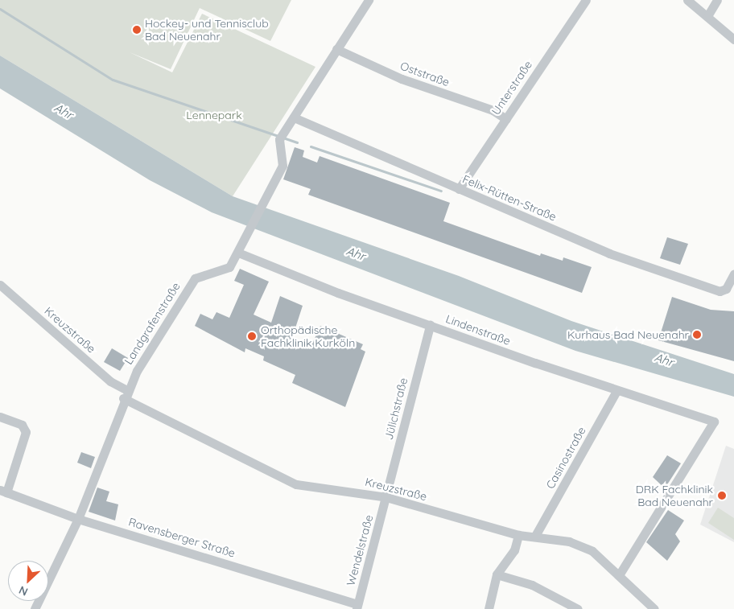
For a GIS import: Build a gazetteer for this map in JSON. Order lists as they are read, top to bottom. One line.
{"streets":{"street":["Oststraße","Unterstraße","Felix-Rütten-Straße","Landgrafenstraße","Kreuzstraße","Lindenstraße","Jülichstraße","Casinostraße","Ravensberger Straße","Wendelstraße"]},"crossings":[["Oststraße","Unterstraße"],["Oststraße","Landgrafenstraße"],["Unterstraße","Felix-Rütten-Straße"],["Felix-Rütten-Straße","Landgrafenstraße"],["Landgrafenstraße","Kreuzstraße"],["Landgrafenstraße","Lindenstraße"],["Landgrafenstraße","Ravensberger Straße"],["Kreuzstraße","Lindenstraße"],["Kreuzstraße","Jülichstraße"],["Kreuzstraße","Casinostraße"],["Kreuzstraße","Wendelstraße"],["Lindenstraße","Jülichstraße"],["Lindenstraße","Casinostraße"],["Jülichstraße","Wendelstraße"],["Ravensberger Straße","Wendelstraße"]],"water":["Ahr"],"parks":["Lennepark"],"places":["Hockey- und Tennisclub Bad Neuenahr","Kurhaus Bad Neuenahr","Orthopädische Fachklinik Kurköln","DRK Fachklinik Bad Neuenahr"],"north":"bottom left"}
